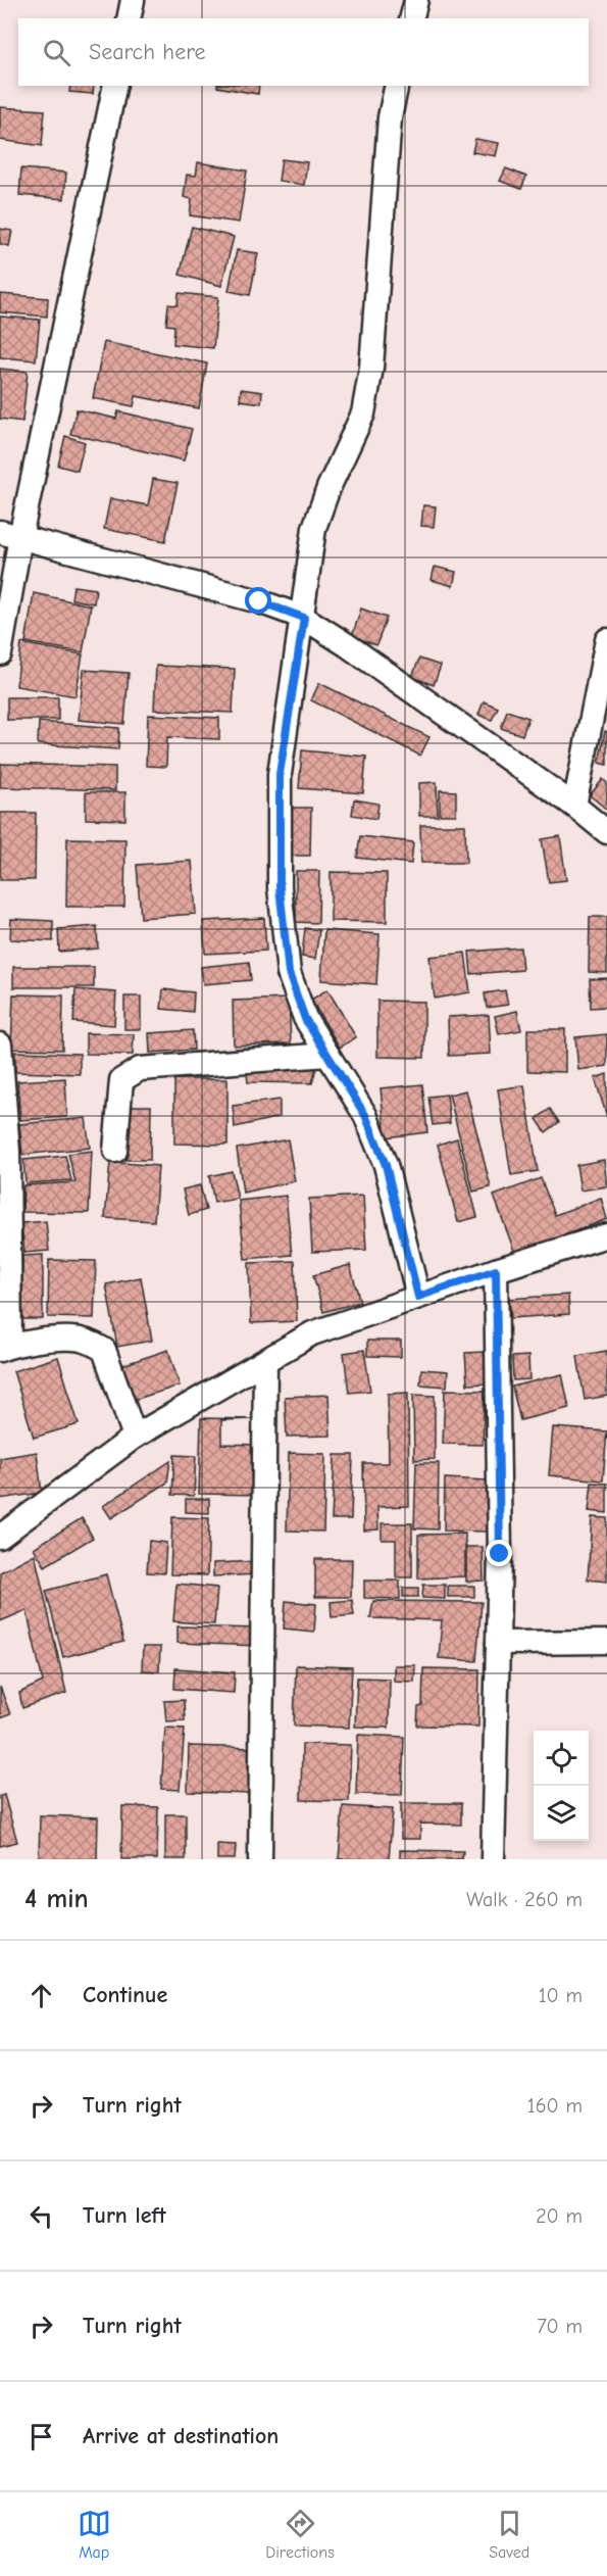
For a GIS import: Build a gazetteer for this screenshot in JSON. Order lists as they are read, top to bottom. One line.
{"page":{"search":"Search here","heading":["4 min","Walk · 260 m"],"list":[["Continue","10 m"],["Turn right","160 m"],["Turn left","20 m"],["Turn right","70 m"],"Arrive at destination"],"nav":["Map","Directions","Saved"]}}
